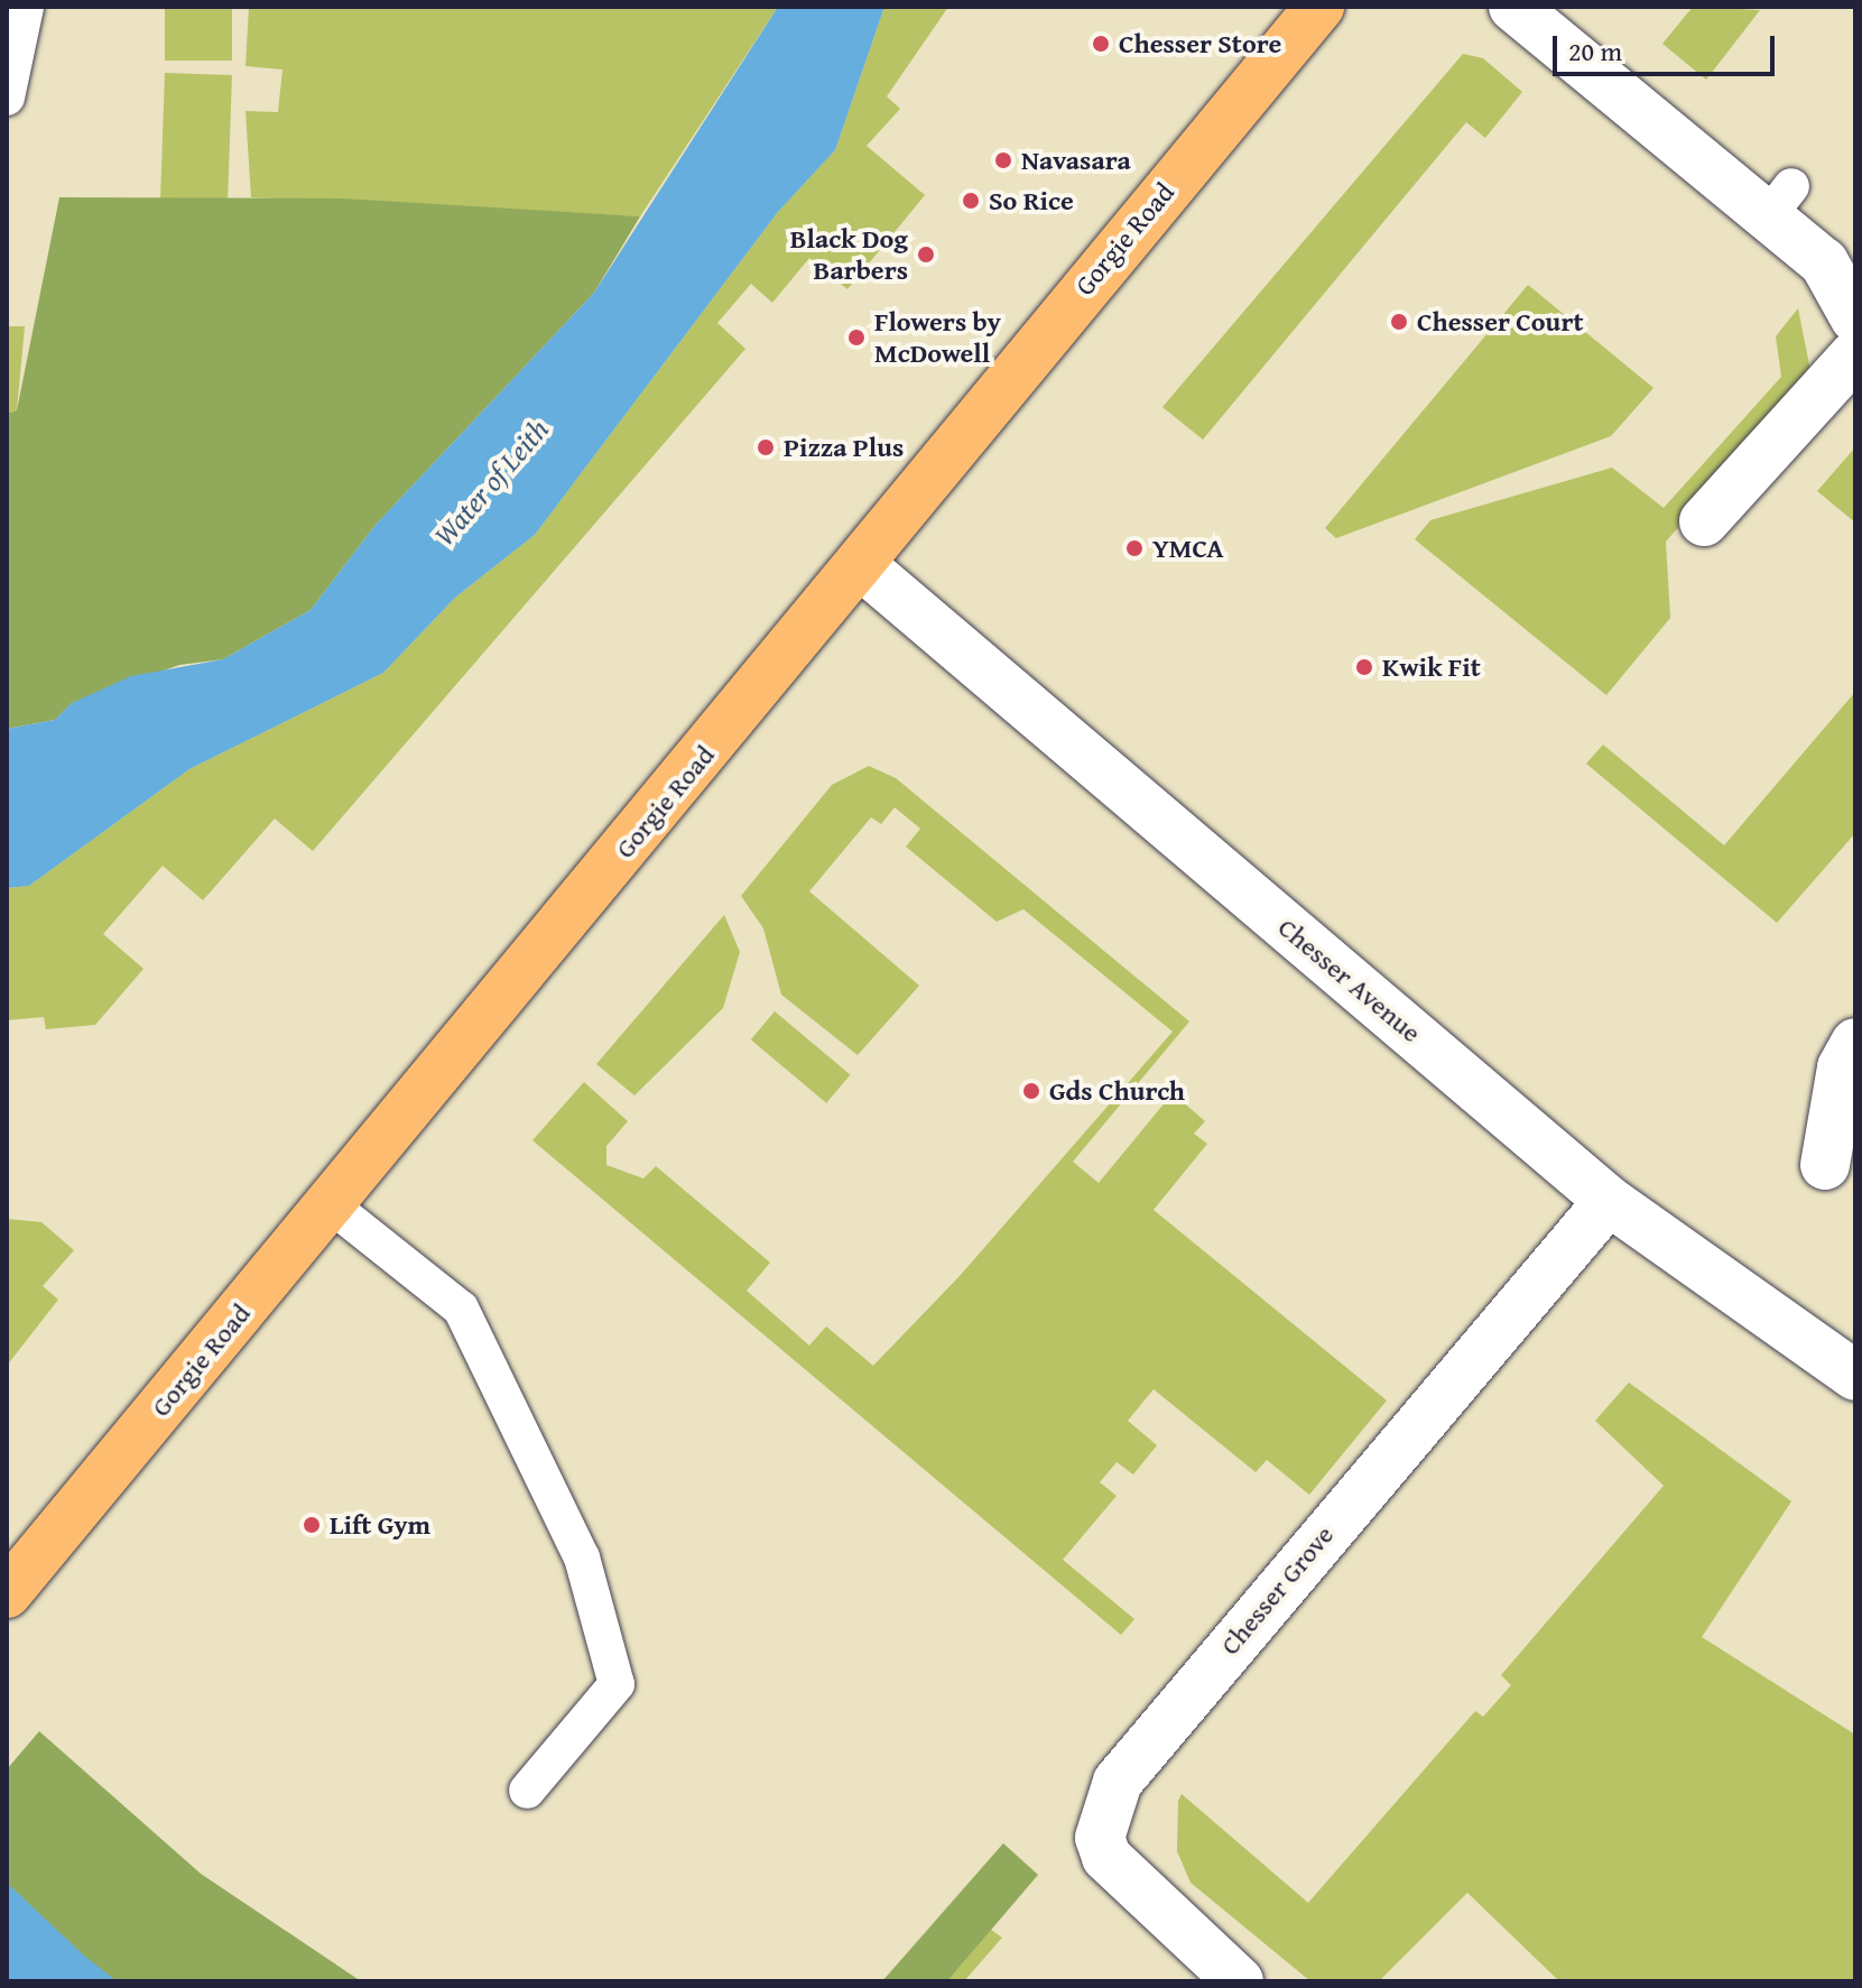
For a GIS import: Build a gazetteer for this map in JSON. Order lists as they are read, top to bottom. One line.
{"streets":{"main road":["Gorgie Road"],"street":["Chesser Avenue","Chesser Grove"]},"crossings":[["Gorgie Road","Chesser Avenue"],["Chesser Avenue","Chesser Grove"]],"water":["Water of Leith"],"places":["Chesser Store","Navasara","So Rice","Black Dog Barbers","Chesser Court","Flowers by McDowell","Pizza Plus","YMCA","Kwik Fit","Gds Church","Lift Gym"],"scale_bar":"20 m"}
